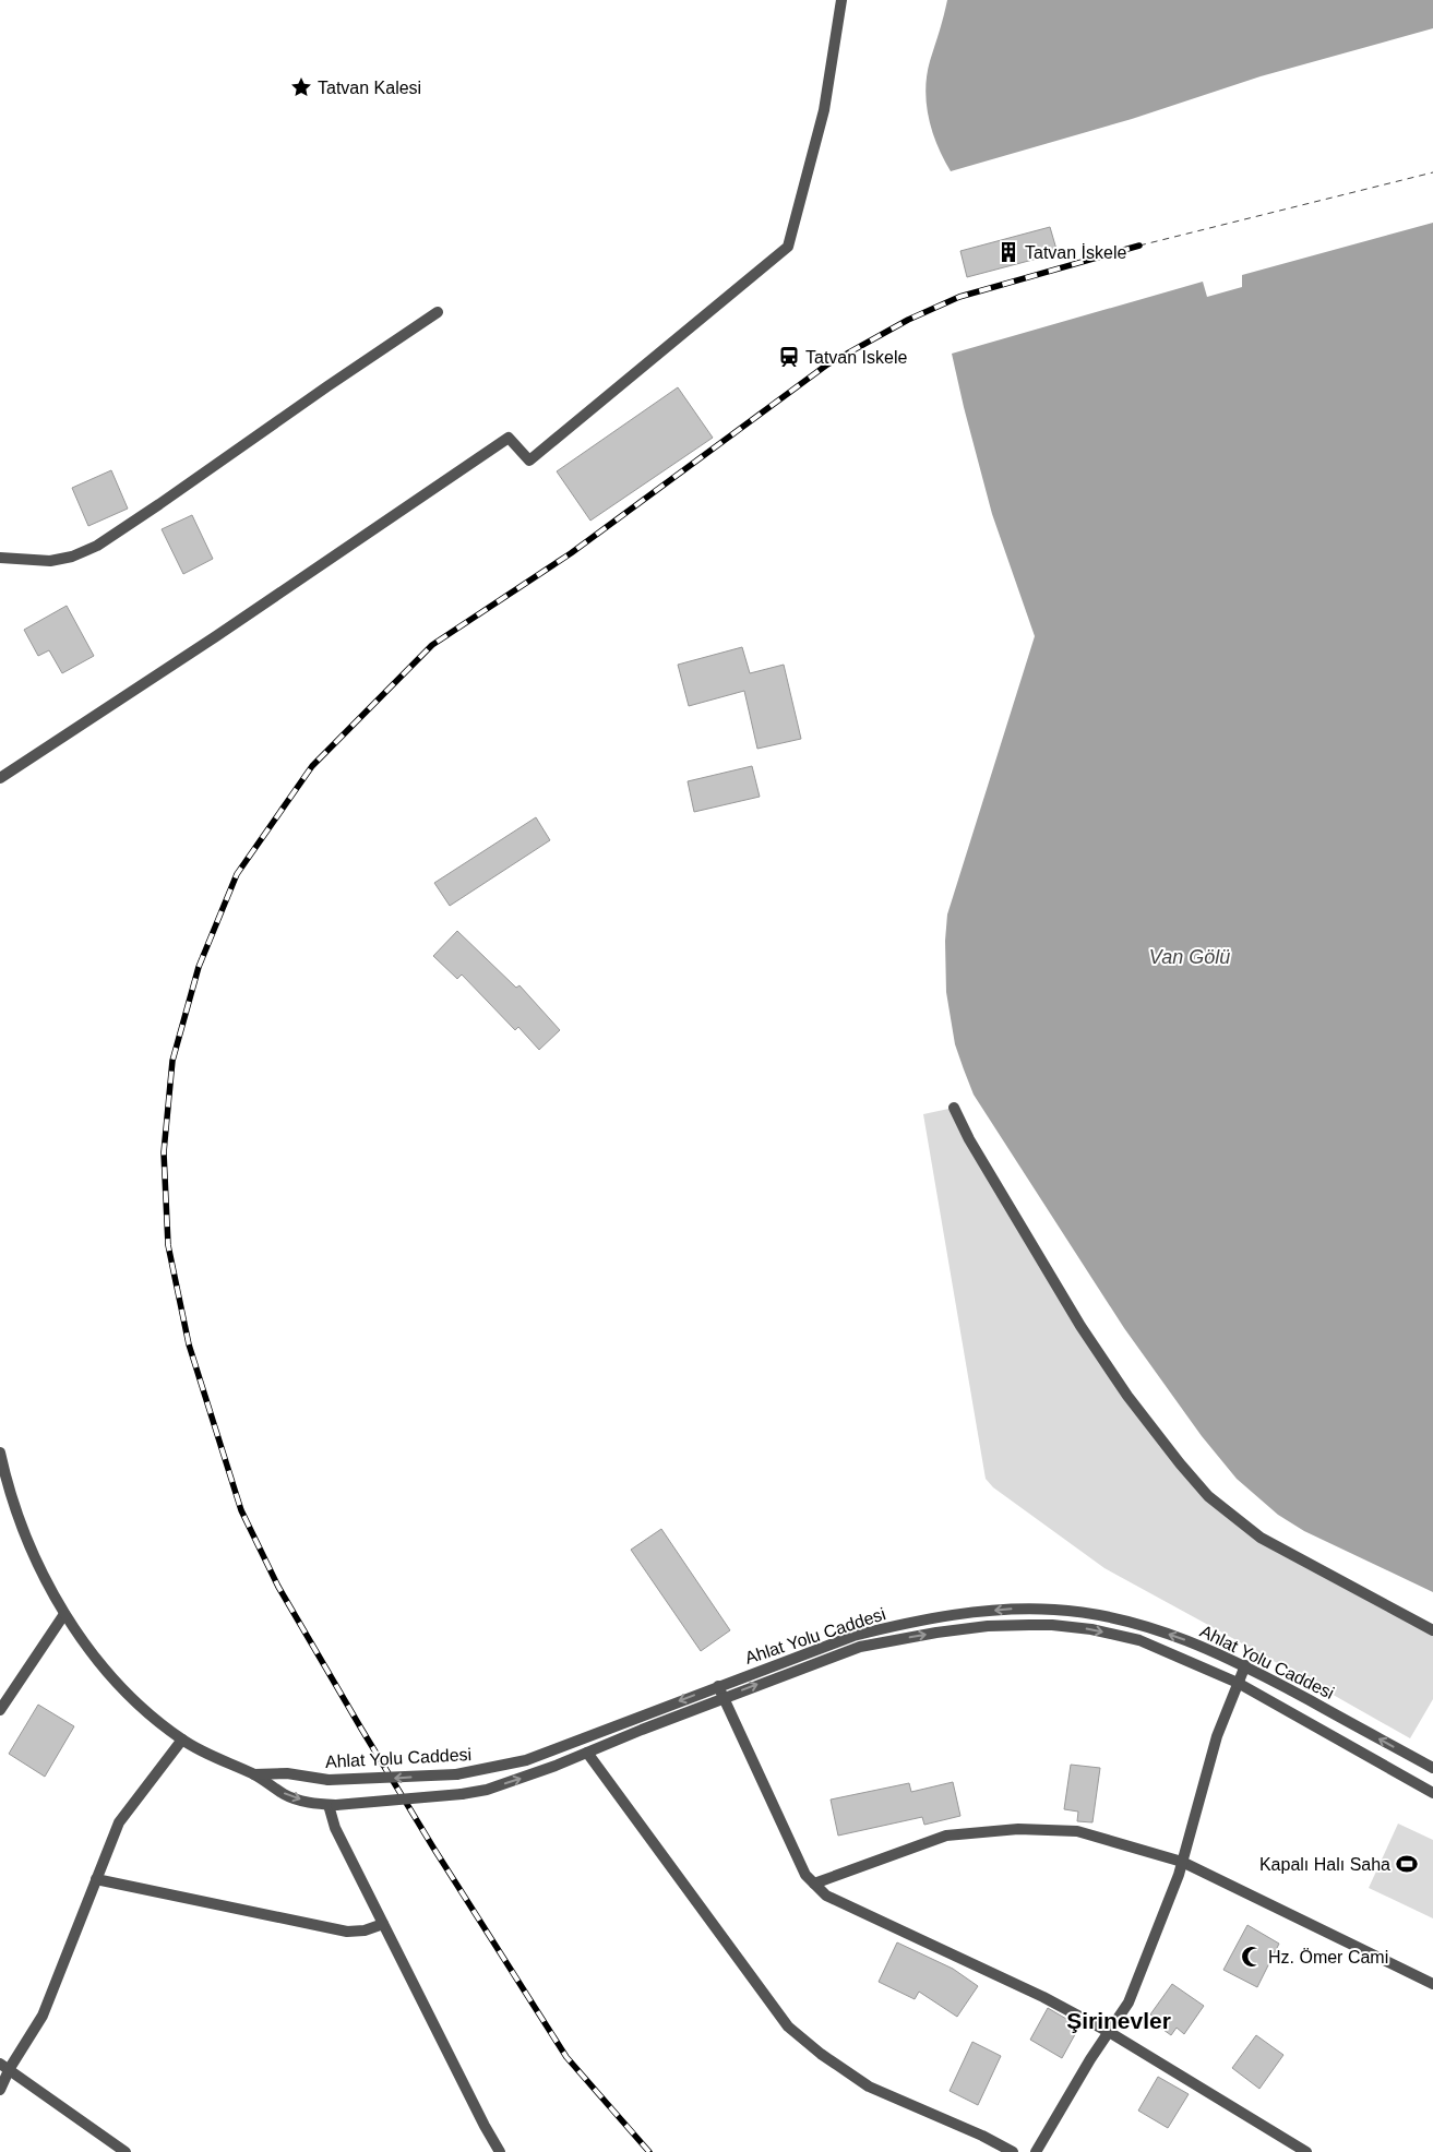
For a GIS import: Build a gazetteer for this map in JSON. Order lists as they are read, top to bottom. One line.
{"streets":{"street":["Ahlat Yolu Caddesi"]},"districts":["Şirinevler"],"water":["Van Gölü"],"places":{"place":["Tatvan Kalesi"],"building":["Tatvan İskele"],"station":["Tatvan Iskele"],"sports":["Kapalı Halı Saha"],"mosque":["Hz. Ömer Cami"]}}
